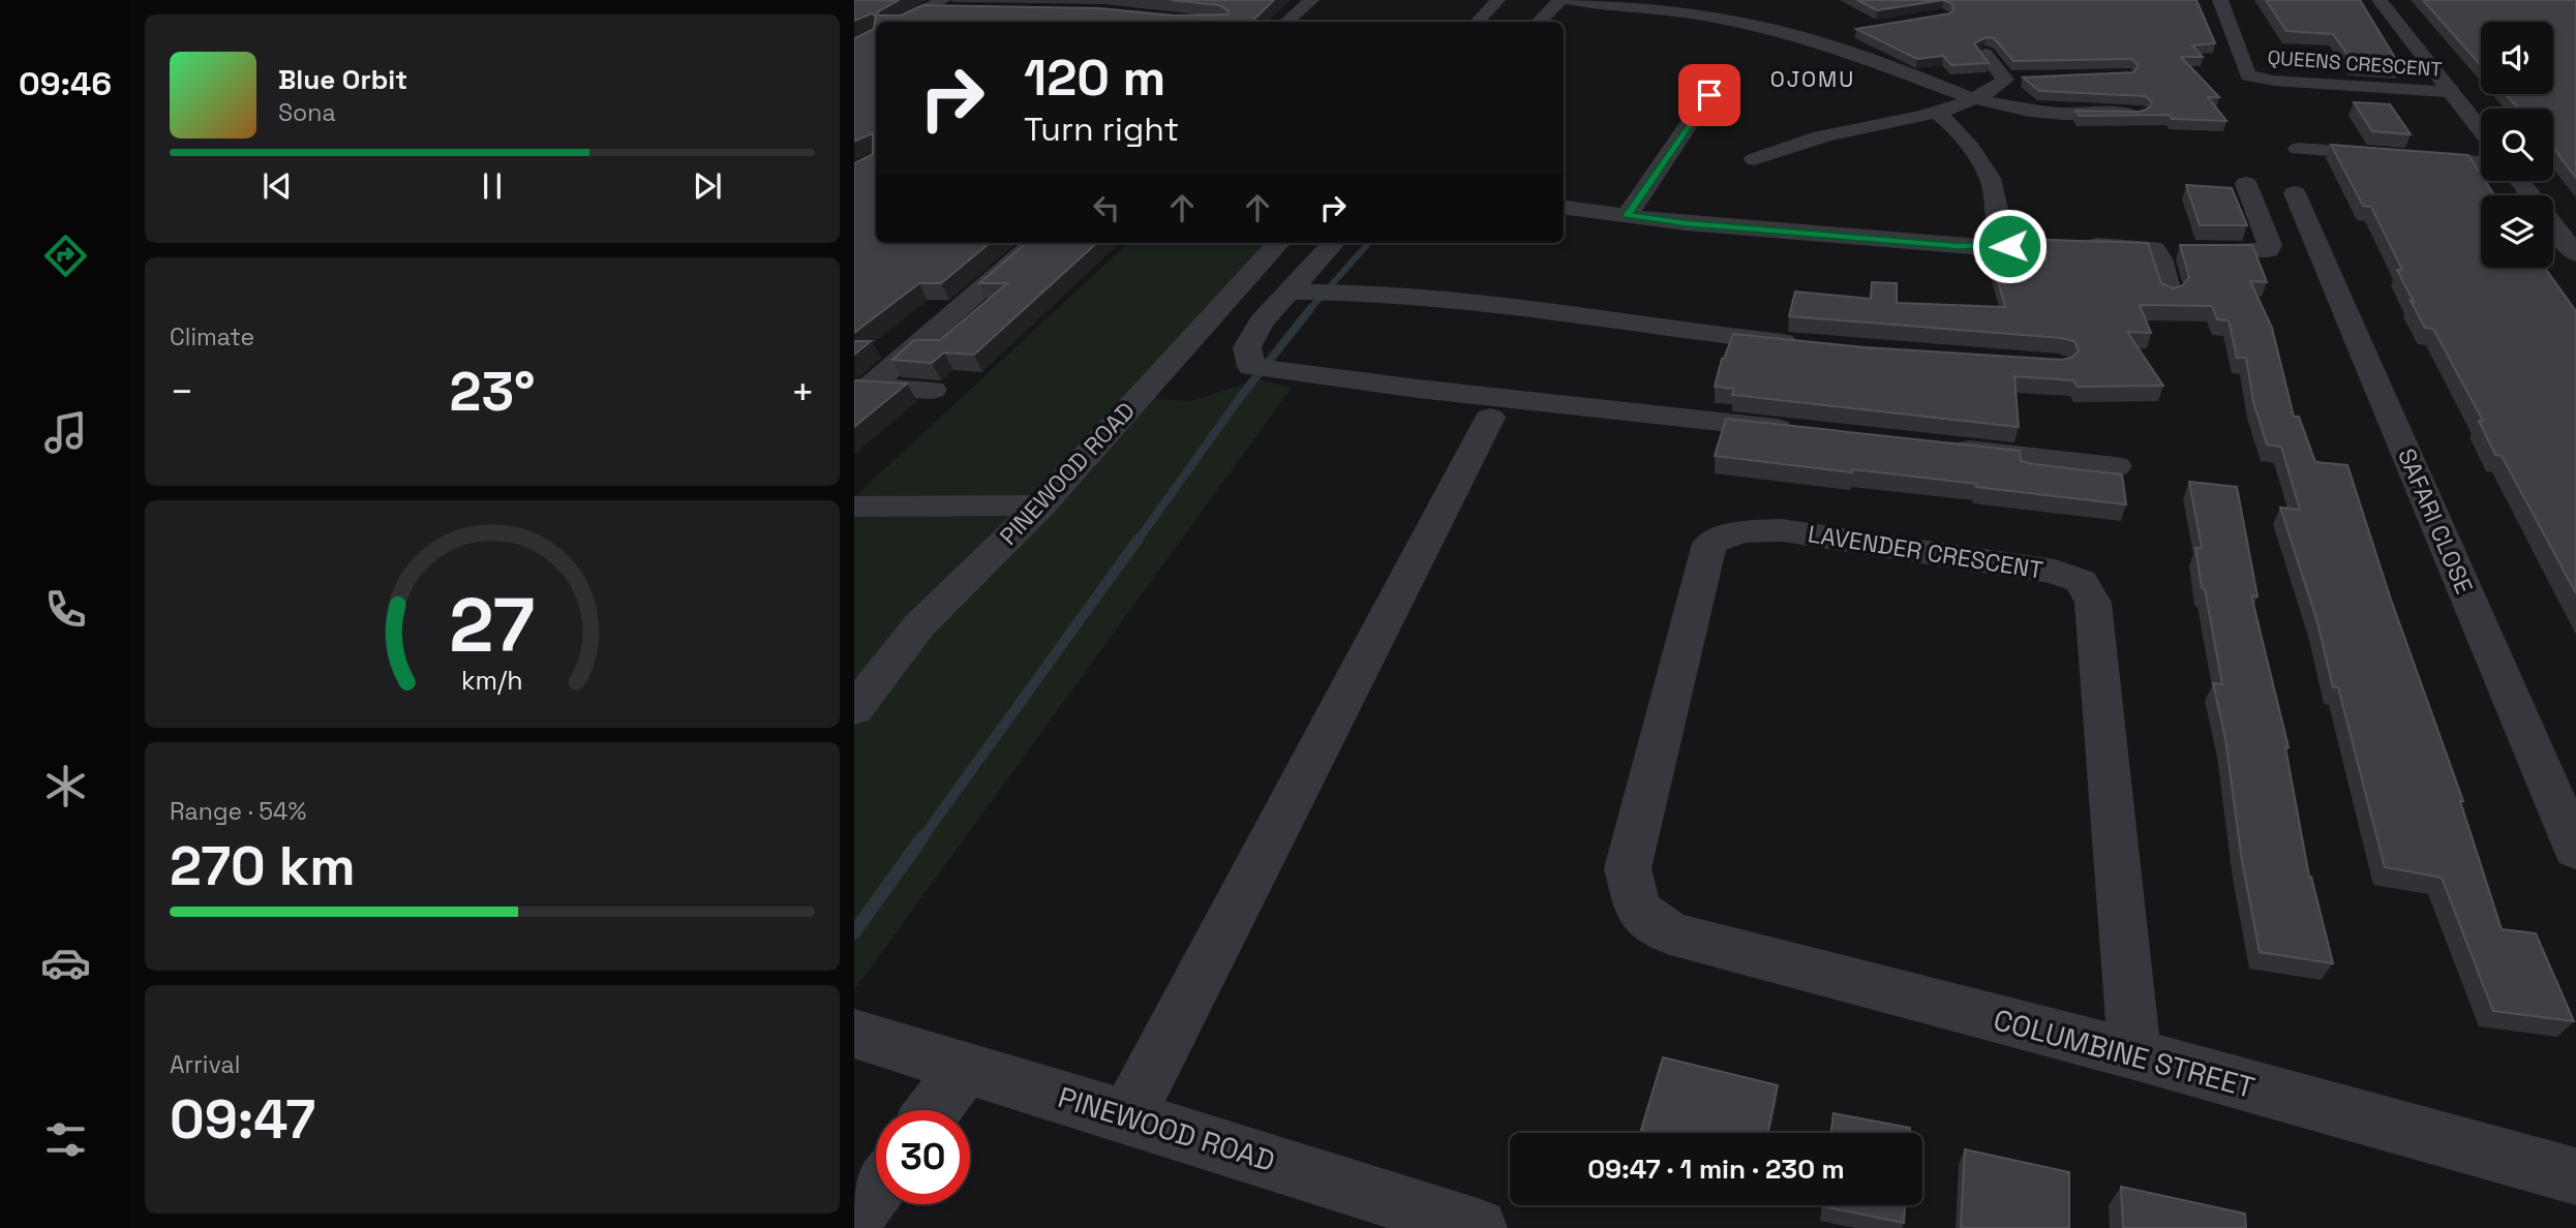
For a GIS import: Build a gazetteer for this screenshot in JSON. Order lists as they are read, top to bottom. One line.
{"streets":{"street":["QUEENS CRESCENT","PINEWOOD ROAD","SAFARI CLOSE","LAVENDER CRESCENT","COLUMBINE STREET"]},"crossings":[["LAVENDER CRESCENT","COLUMBINE STREET"]],"districts":["OJOMU"],"page":{"tabs":"09:46","turn":["120 m","Turn right"],"song":["Blue Orbit","Sona"],"tile":["Climate",["Range · 54%","270 km"],["Arrival","09:47"]],"heat":["−","23°","+"],"limit":"30","trip":"09:47 · 1 min · 230 m","gauge":["27","km/h"]}}
